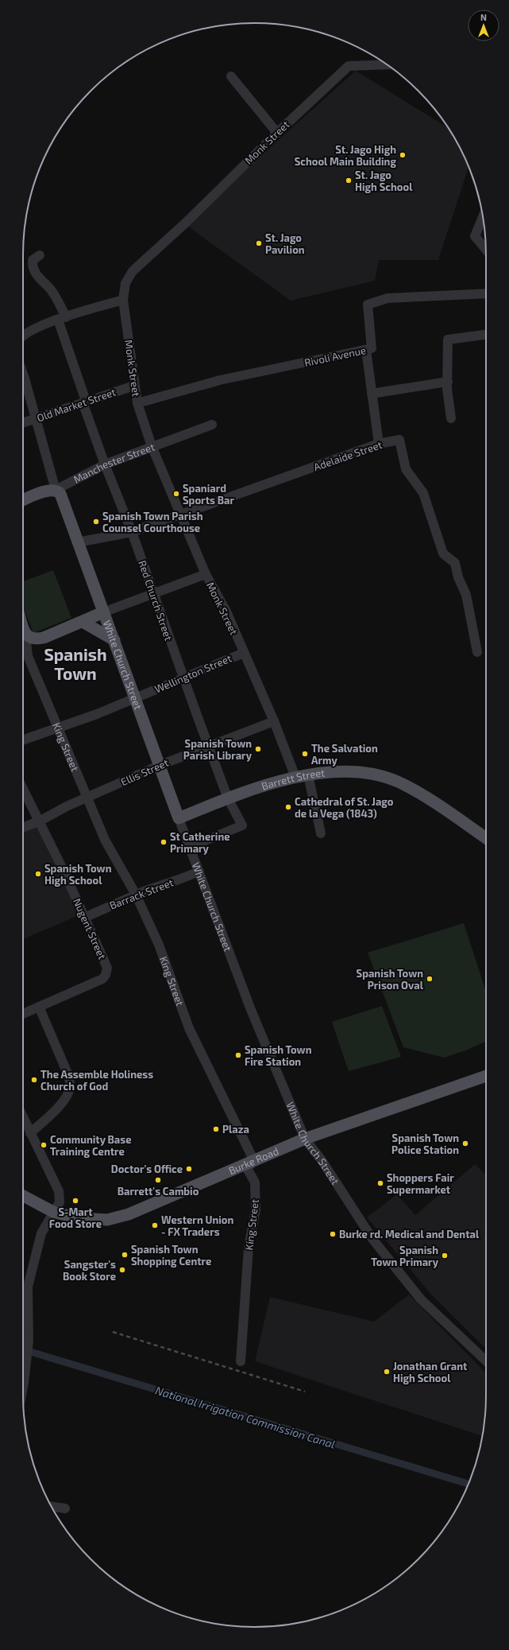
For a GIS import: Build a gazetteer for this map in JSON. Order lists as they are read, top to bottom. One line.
{"streets":{"main road":["Manchester Street","White Church Street","King Street","Barrett Street","Burke Road"],"street":["Monk Street","Rivoli Avenue","Old Market Street","Adelaide Street","Red Church Street","Wellington Street","Ellis Street","Barrack Street","Nugent Street"]},"crossings":[["Monk Street","Rivoli Avenue"],["Monk Street","Old Market Street"],["Monk Street","Adelaide Street"],["Monk Street","Manchester Street"],["Monk Street","Wellington Street"],["Monk Street","Ellis Street"],["Monk Street","Barrett Street"],["Old Market Street","Red Church Street"],["Old Market Street","White Church Street"],["Adelaide Street","Red Church Street"],["Adelaide Street","White Church Street"],["Manchester Street","Red Church Street"],["Manchester Street","White Church Street"],["Red Church Street","White Church Street"],["Red Church Street","Wellington Street"],["Red Church Street","Ellis Street"],["Red Church Street","Barrett Street"],["White Church Street","Wellington Street"],["White Church Street","Ellis Street"],["White Church Street","Barrett Street"],["White Church Street","Barrack Street"],["White Church Street","Burke Road"],["Wellington Street","King Street"],["King Street","Ellis Street"],["King Street","Barrack Street"],["King Street","Burke Road"],["Ellis Street","Nugent Street"],["Barrack Street","Nugent Street"]],"districts":["Spanish Town"],"water":["National Irrigation Commission Canal"],"places":["St. Jago High School Main Building","St. Jago High School","St. Jago Pavilion","Spaniard Sports Bar","Spanish Town Parish Counsel Courthouse","Spanish Town Parish Library","The Salvation Army","Cathedral of St. Jago de la Vega (1843)","St Catherine Primary","Spanish Town High School","Spanish Town Prison Oval","Spanish Town Fire Station","The Assemble Holiness Church of God","Plaza","Spanish Town Police Station","Community Base Training Centre","Doctor's Office","Barrett's Cambio","Shoppers Fair Supermarket","S-Mart Food Store","Western Union - FX Traders","Burke rd. Medical and Dental","Spanish Town Shopping Centre","Spanish Town Primary","Sangster's Book Store","Jonathan Grant High School"],"north":"top"}
